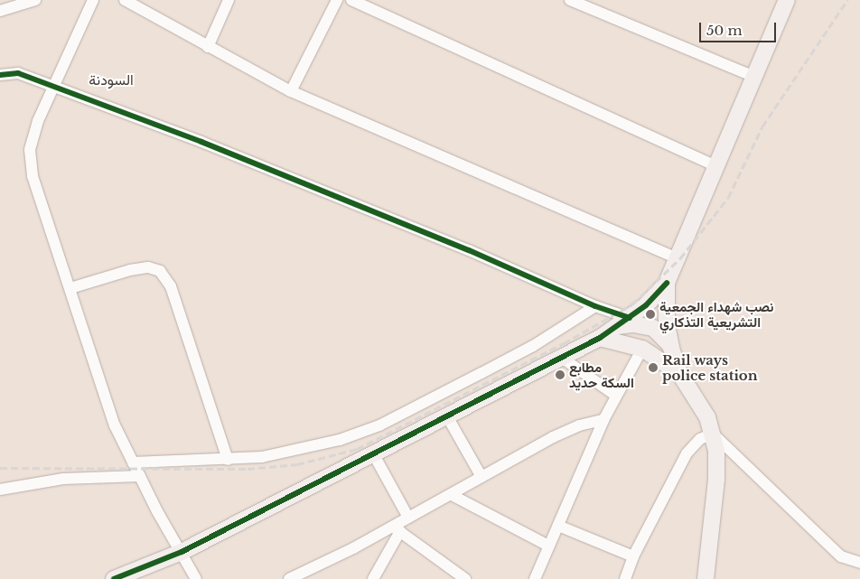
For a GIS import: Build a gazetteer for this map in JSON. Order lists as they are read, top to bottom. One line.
{"districts":["السودنة"],"places":["نصب شهداء الجمعية التشريعية التذكاري","Rail ways police station","مطابع السكة حديد"],"scale_bar":"50 m"}
